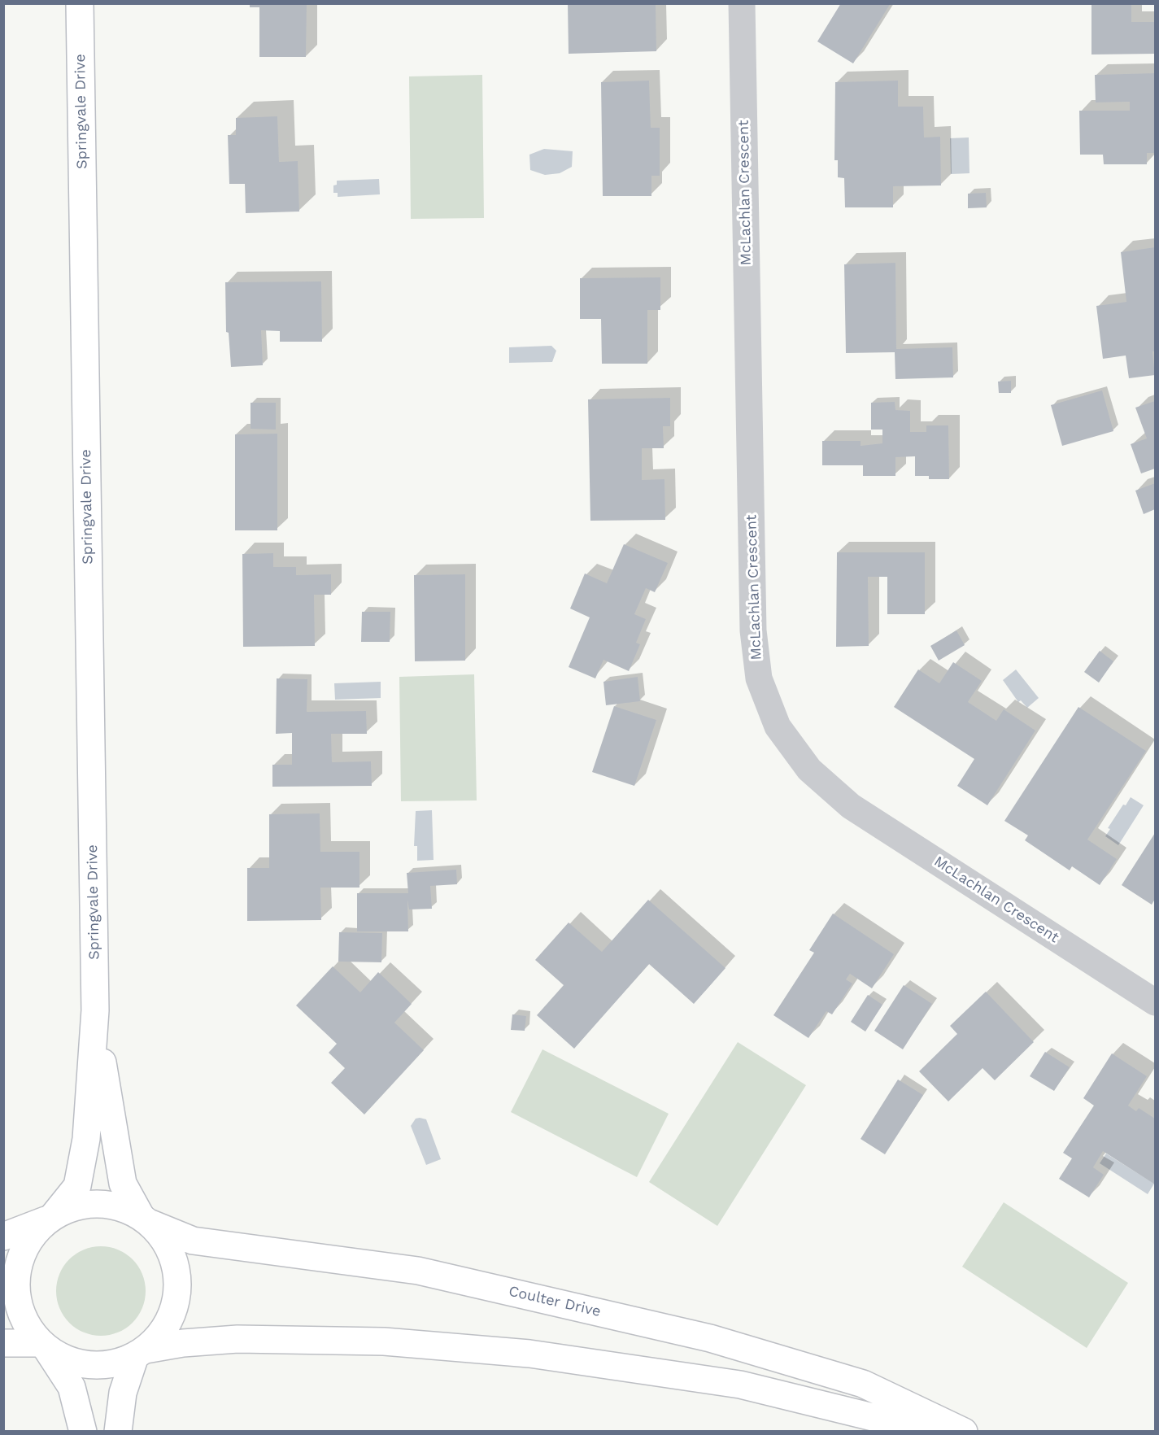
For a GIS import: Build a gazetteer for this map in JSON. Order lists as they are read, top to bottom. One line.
{"streets":{"main road":["Springvale Drive","Coulter Drive"],"street":["McLachlan Crescent"]},"crossings":[["Springvale Drive","Coulter Drive"]]}
